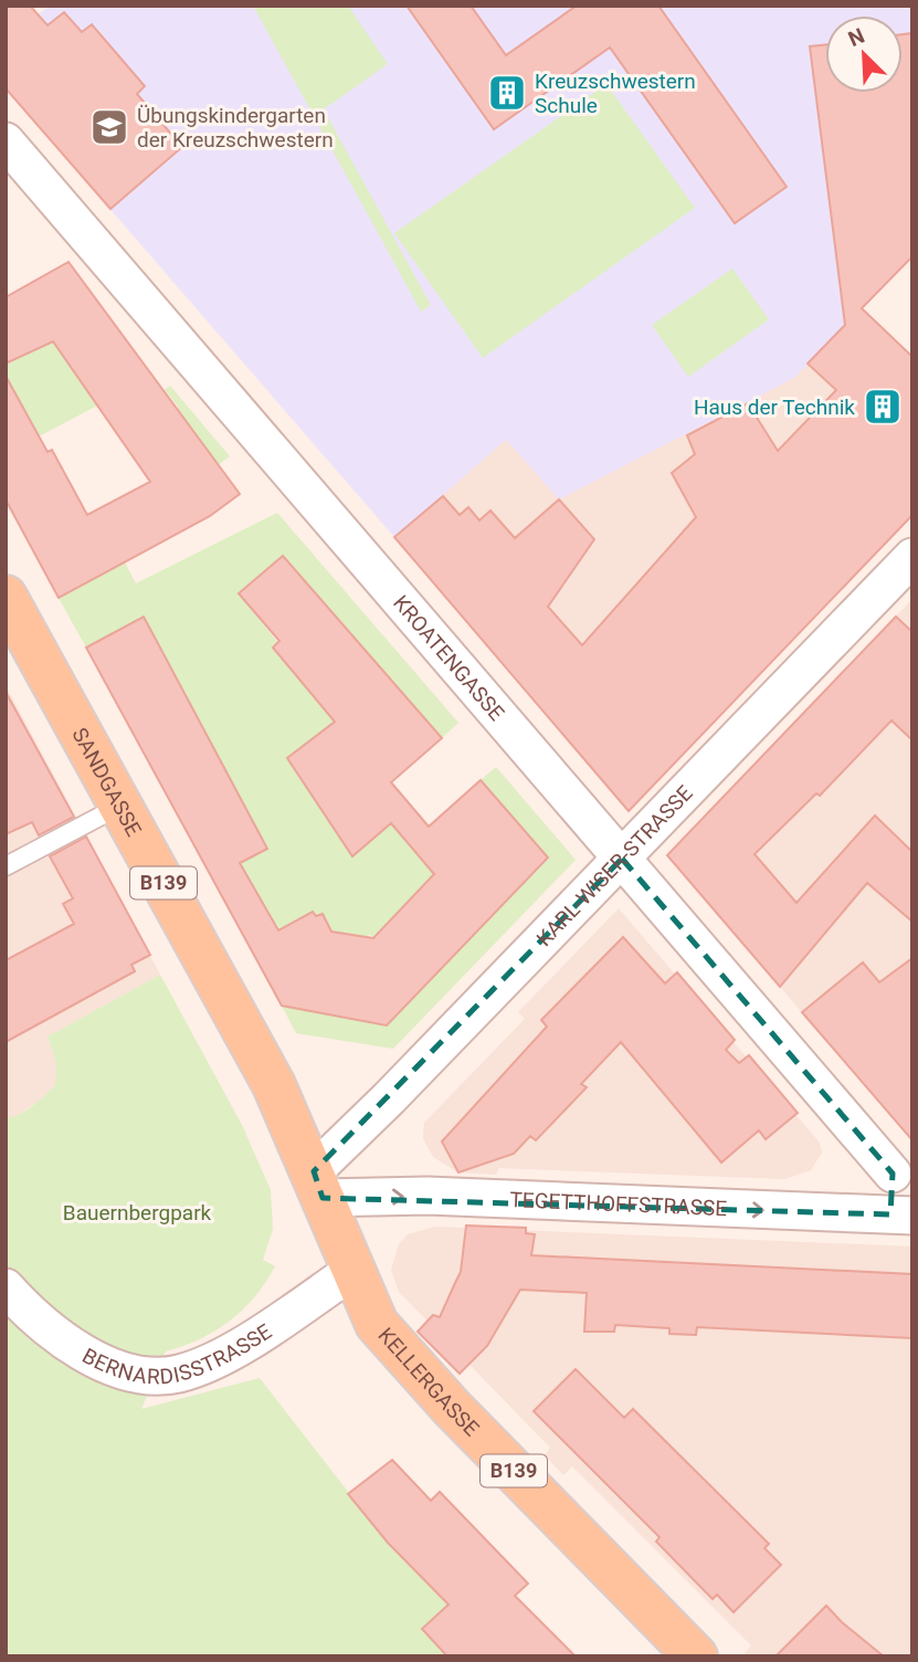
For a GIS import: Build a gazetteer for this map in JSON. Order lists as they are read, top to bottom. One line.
{"streets":{"main road":["SANDGASSE","B139","KELLERGASSE"],"street":["KROATENGASSE","KARL-WISER-STRASSE","TEGETTHOFFSTRASSE","BERNARDISSTRASSE"]},"crossings":[["KROATENGASSE","KARL-WISER-STRASSE"],["SANDGASSE","KARL-WISER-STRASSE"],["SANDGASSE","TEGETTHOFFSTRASSE"],["SANDGASSE","KELLERGASSE"],["KARL-WISER-STRASSE","TEGETTHOFFSTRASSE"],["KARL-WISER-STRASSE","KELLERGASSE"],["TEGETTHOFFSTRASSE","KELLERGASSE"],["BERNARDISSTRASSE","KELLERGASSE"]],"one_way":["TEGETTHOFFSTRASSE"],"parks":["Bauernbergpark"],"places":{"building":["Kreuzschwestern Schule","Haus der Technik"],"school or university":["Übungskindergarten der Kreuzschwestern"]},"north":"top left"}
